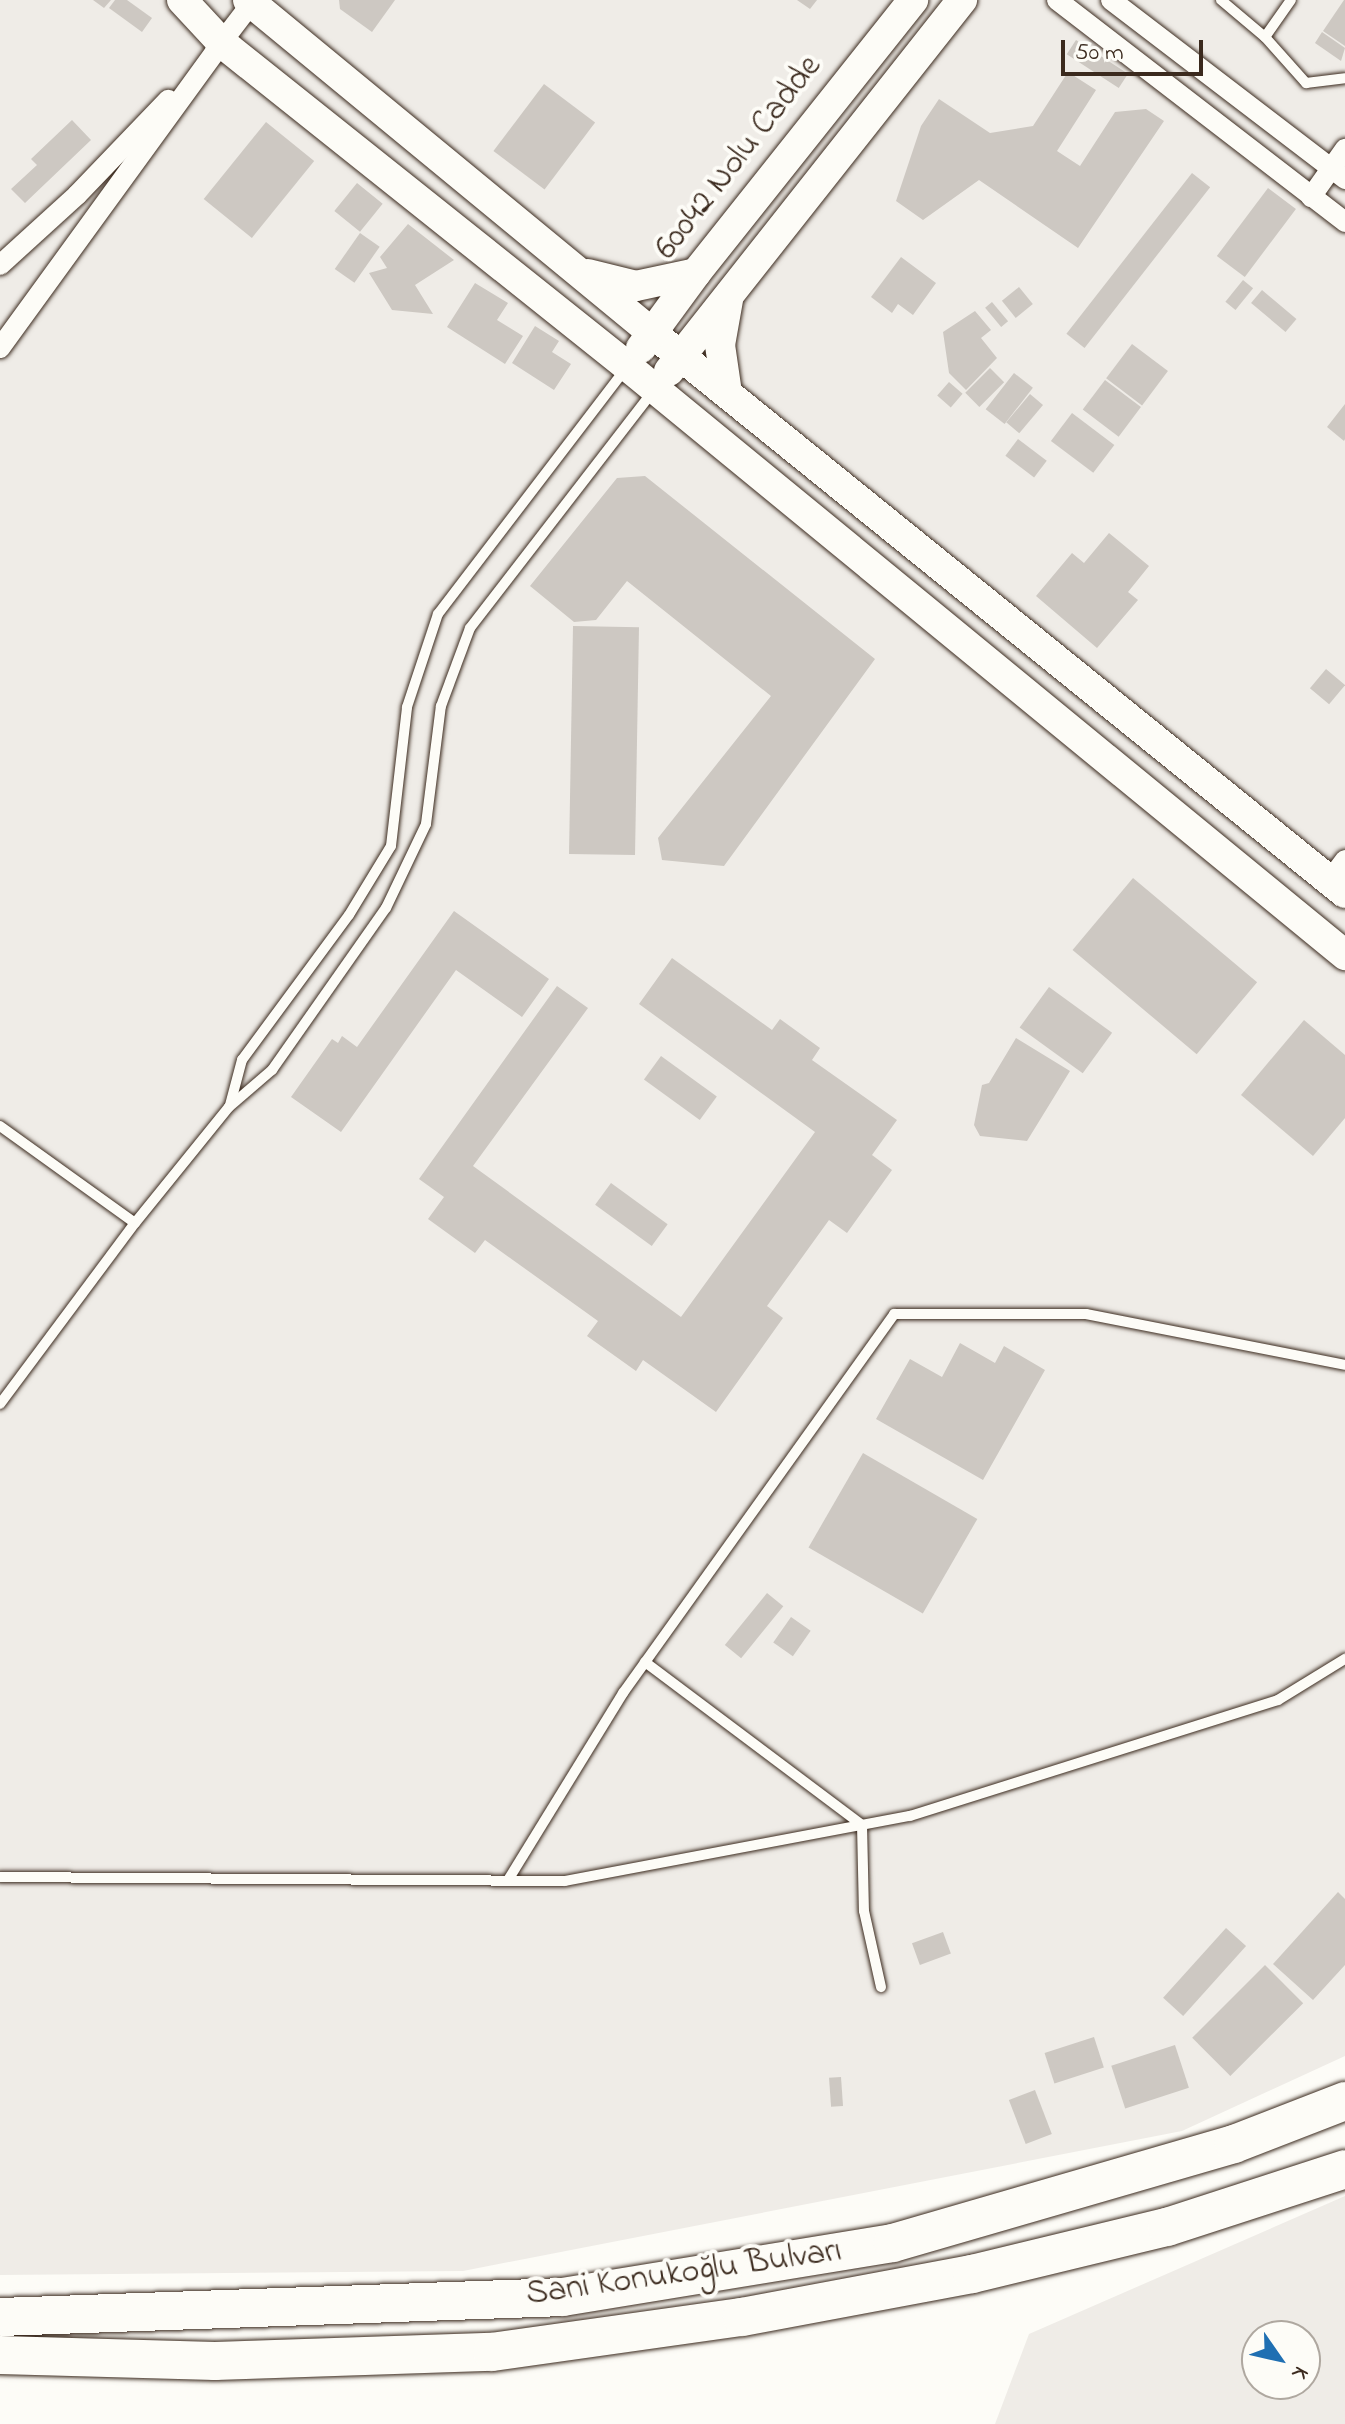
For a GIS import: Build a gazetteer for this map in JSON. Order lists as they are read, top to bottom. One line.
{"streets":{"highway":["Sani Konukoğlu Bulvarı"],"main road":["60042 Nolu Cadde"]},"scale_bar":"50 m","north":"bottom right"}
